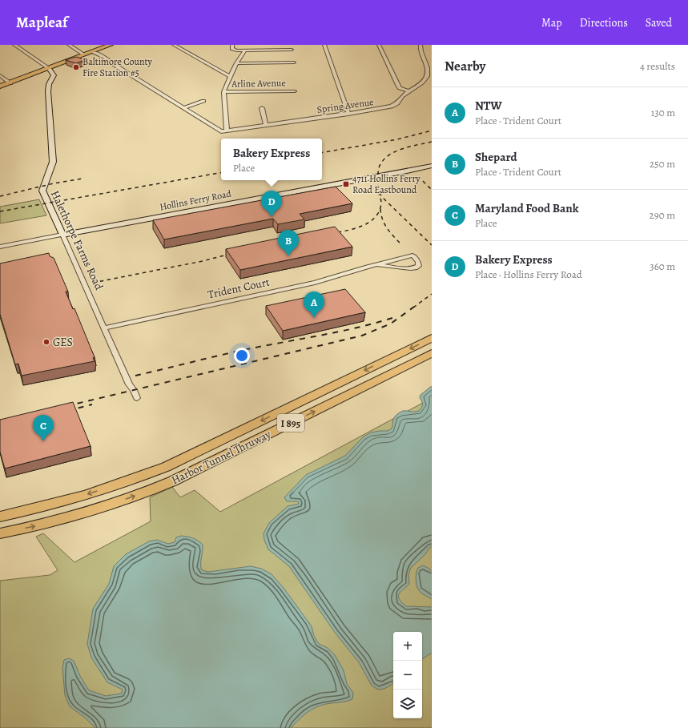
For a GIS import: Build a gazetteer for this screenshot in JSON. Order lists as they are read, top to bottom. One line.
{"streets":{"highway":["I 895","Harbor Tunnel Thruway"],"street":["Arline Avenue","Spring Avenue","Hollins Ferry Road","Halethorpe Farms Road","Trident Court"]},"crossings":[["Hollins Ferry Road","Halethorpe Farms Road"],["Halethorpe Farms Road","Trident Court"]],"places":{"other":["Baltimore County Fire Station #5","GES"],"transit":["4711 Hollins Ferry Road Eastbound"]},"page":{"header":"Mapleaf","nav":["Map","Directions","Saved"],"heading":["Nearby","4 results"],"list":[{"mark":"A","name":"NTW","note":"Place · Trident Court","value":"130 m"},{"mark":"B","name":"Shepard","note":"Place · Trident Court","value":"250 m"},{"mark":"C","name":"Maryland Food Bank","note":"Place","value":"290 m"},{"mark":"D","name":"Bakery Express","note":"Place · Hollins Ferry Road","value":"360 m"}],"popup":["Bakery Express","Place"],"pins":["D","B","A","C"],"map_buttons":["+","−"]}}
